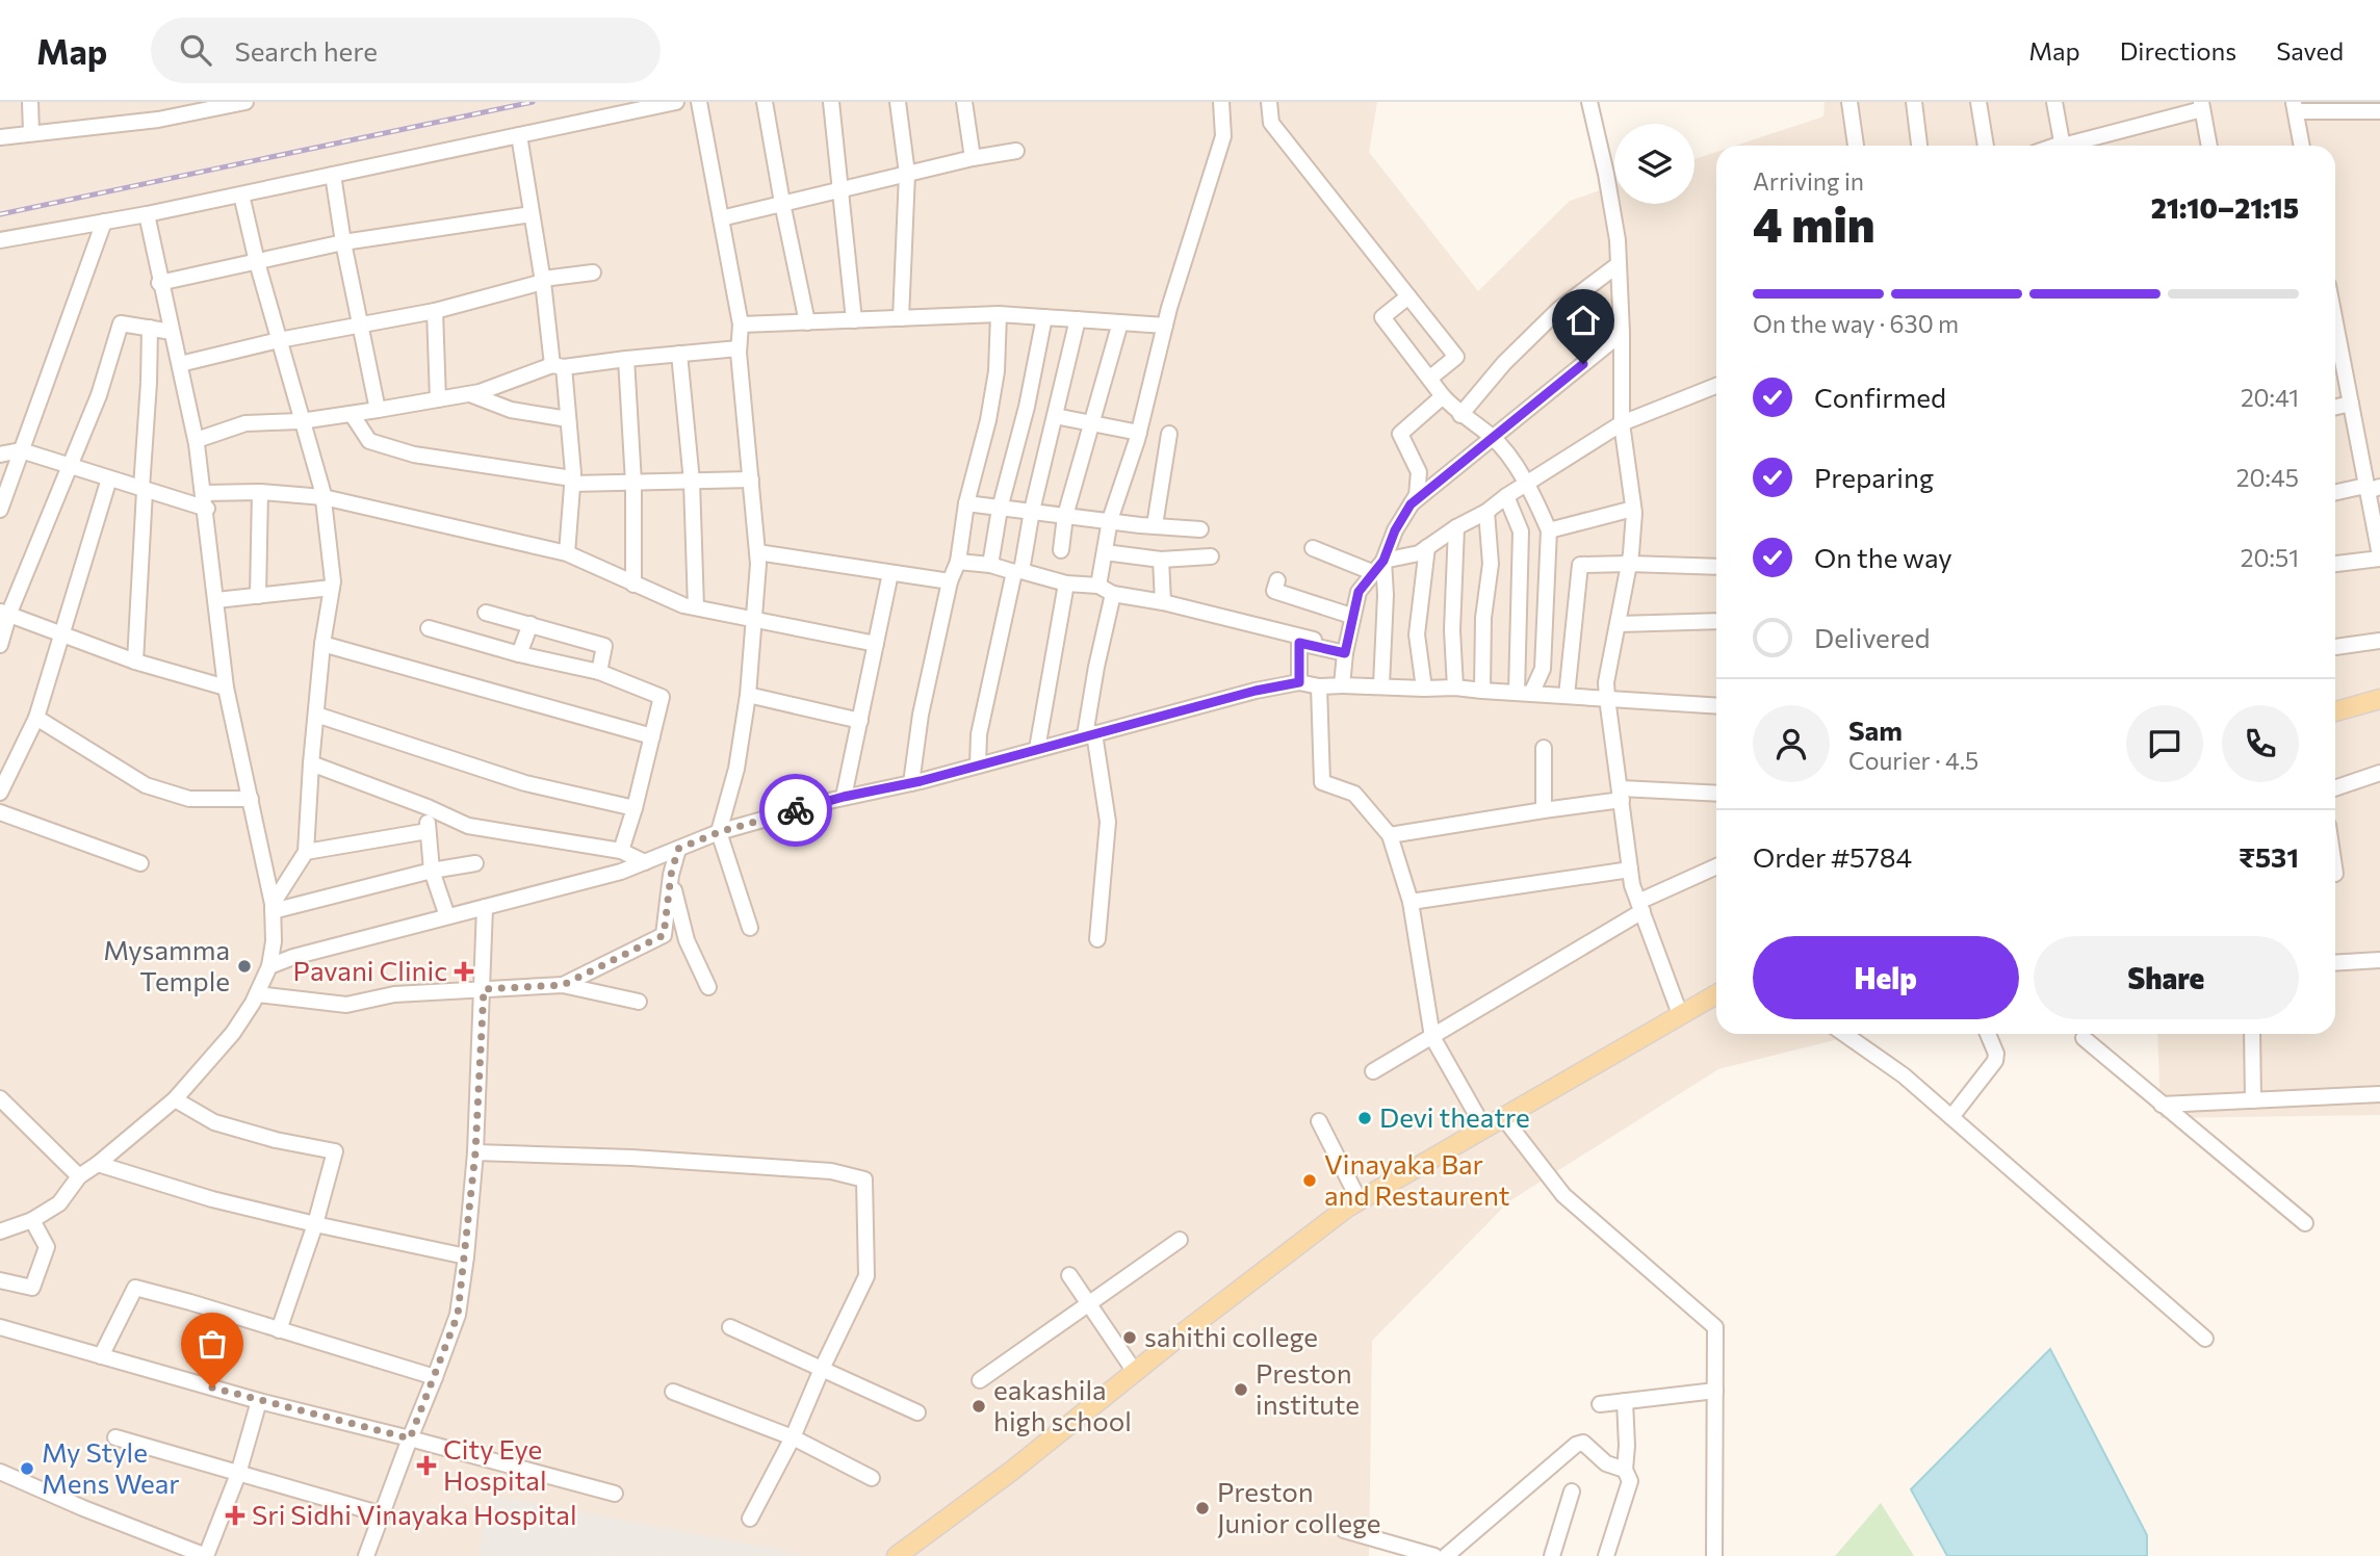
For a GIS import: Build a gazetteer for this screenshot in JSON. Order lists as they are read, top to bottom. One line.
{"places":{"other":["Mysamma Temple","Devi theatre","Vinayaka Bar and Restaurent","sahithi college","Preston institute","eakashila high school","My Style Mens Wear","Preston Junior college"],"health":["Pavani Clinic","City Eye Hospital","Sri Sidhi Vinayaka Hospital"]},"page":{"header":"Map","search":"Search here","nav":["Map","Directions","Saved"],"heading":["4 min","Arriving in","21:10–21:15"],"panel":["Sam","Courier · 4.5","Order #5784","₹531"],"bar":"On the way · 630 m","list":[["Confirmed","20:41"],["Preparing","20:45"],["On the way","20:51"],"Delivered"],"buttons":["Help","Share"]}}
